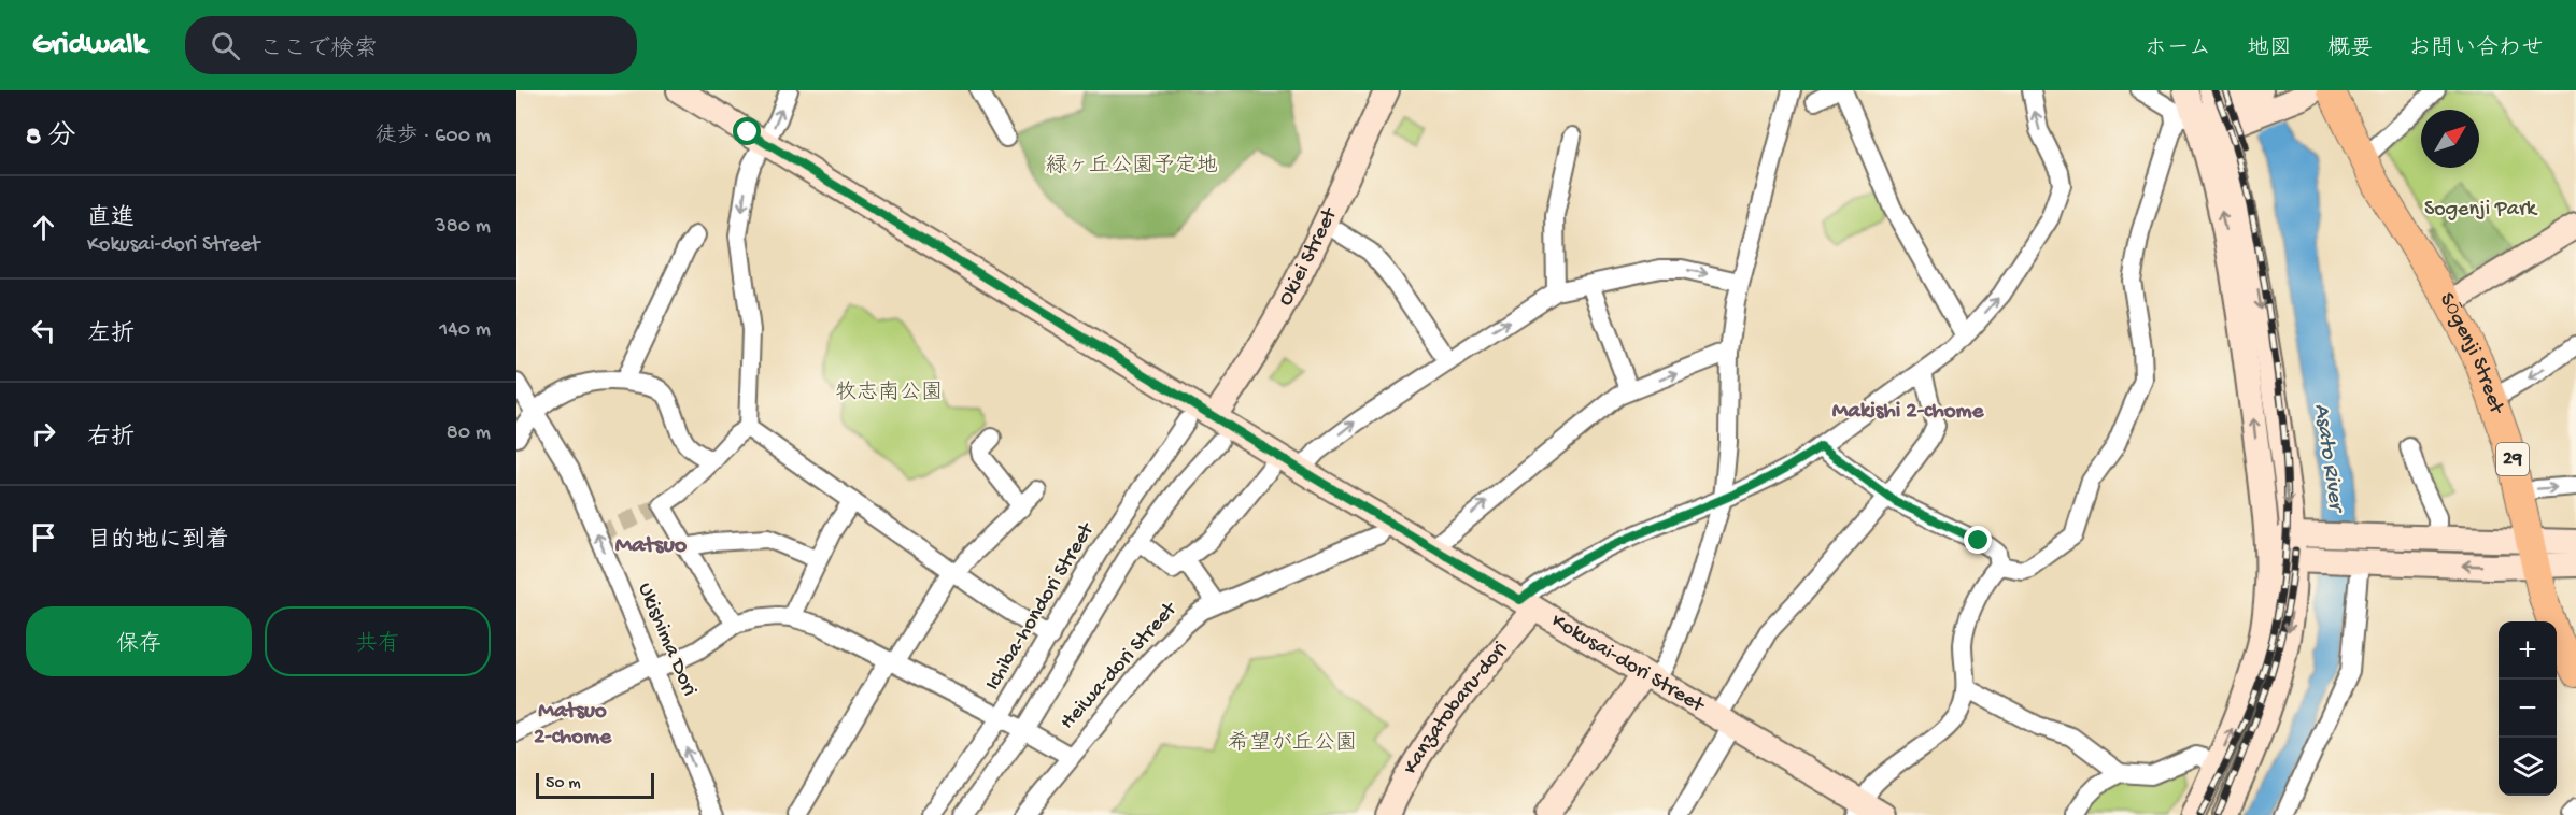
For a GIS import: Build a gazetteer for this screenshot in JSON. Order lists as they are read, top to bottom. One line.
{"streets":{"main road":["Sōgenji Street","29"],"street":["Okiei Street","Ichiba-hondori Street","Ukishima Dori","Kokusai-dori Street","Heiwa-dori Street","Kanzatobaru-dori"]},"crossings":[["Okiei Street","Kokusai-dori Street"],["Kokusai-dori Street","Kanzatobaru-dori"]],"one_way":["Ukishima Dori"],"districts":["Makishi 2-chome","Matsuo","Matsuo 2-chome"],"water":["Asato River"],"parks":["緑ヶ丘公園予定地","Sogenji Park","牧志南公園","希望が丘公園"],"scale_bar":"50 m","north":"top right","page":{"header":"Gridwalk","search":"ここで検索","nav":["ホーム","地図","概要","お問い合わせ"],"heading":["8 分","徒歩 · 600 m"],"list":[["直進","Kokusai-dori Street","380 m"],["左折","140 m"],["右折","80 m"],"目的地に到着"],"buttons":["保存","共有"],"map_buttons":["+","−"],"scale":"50 m"}}
